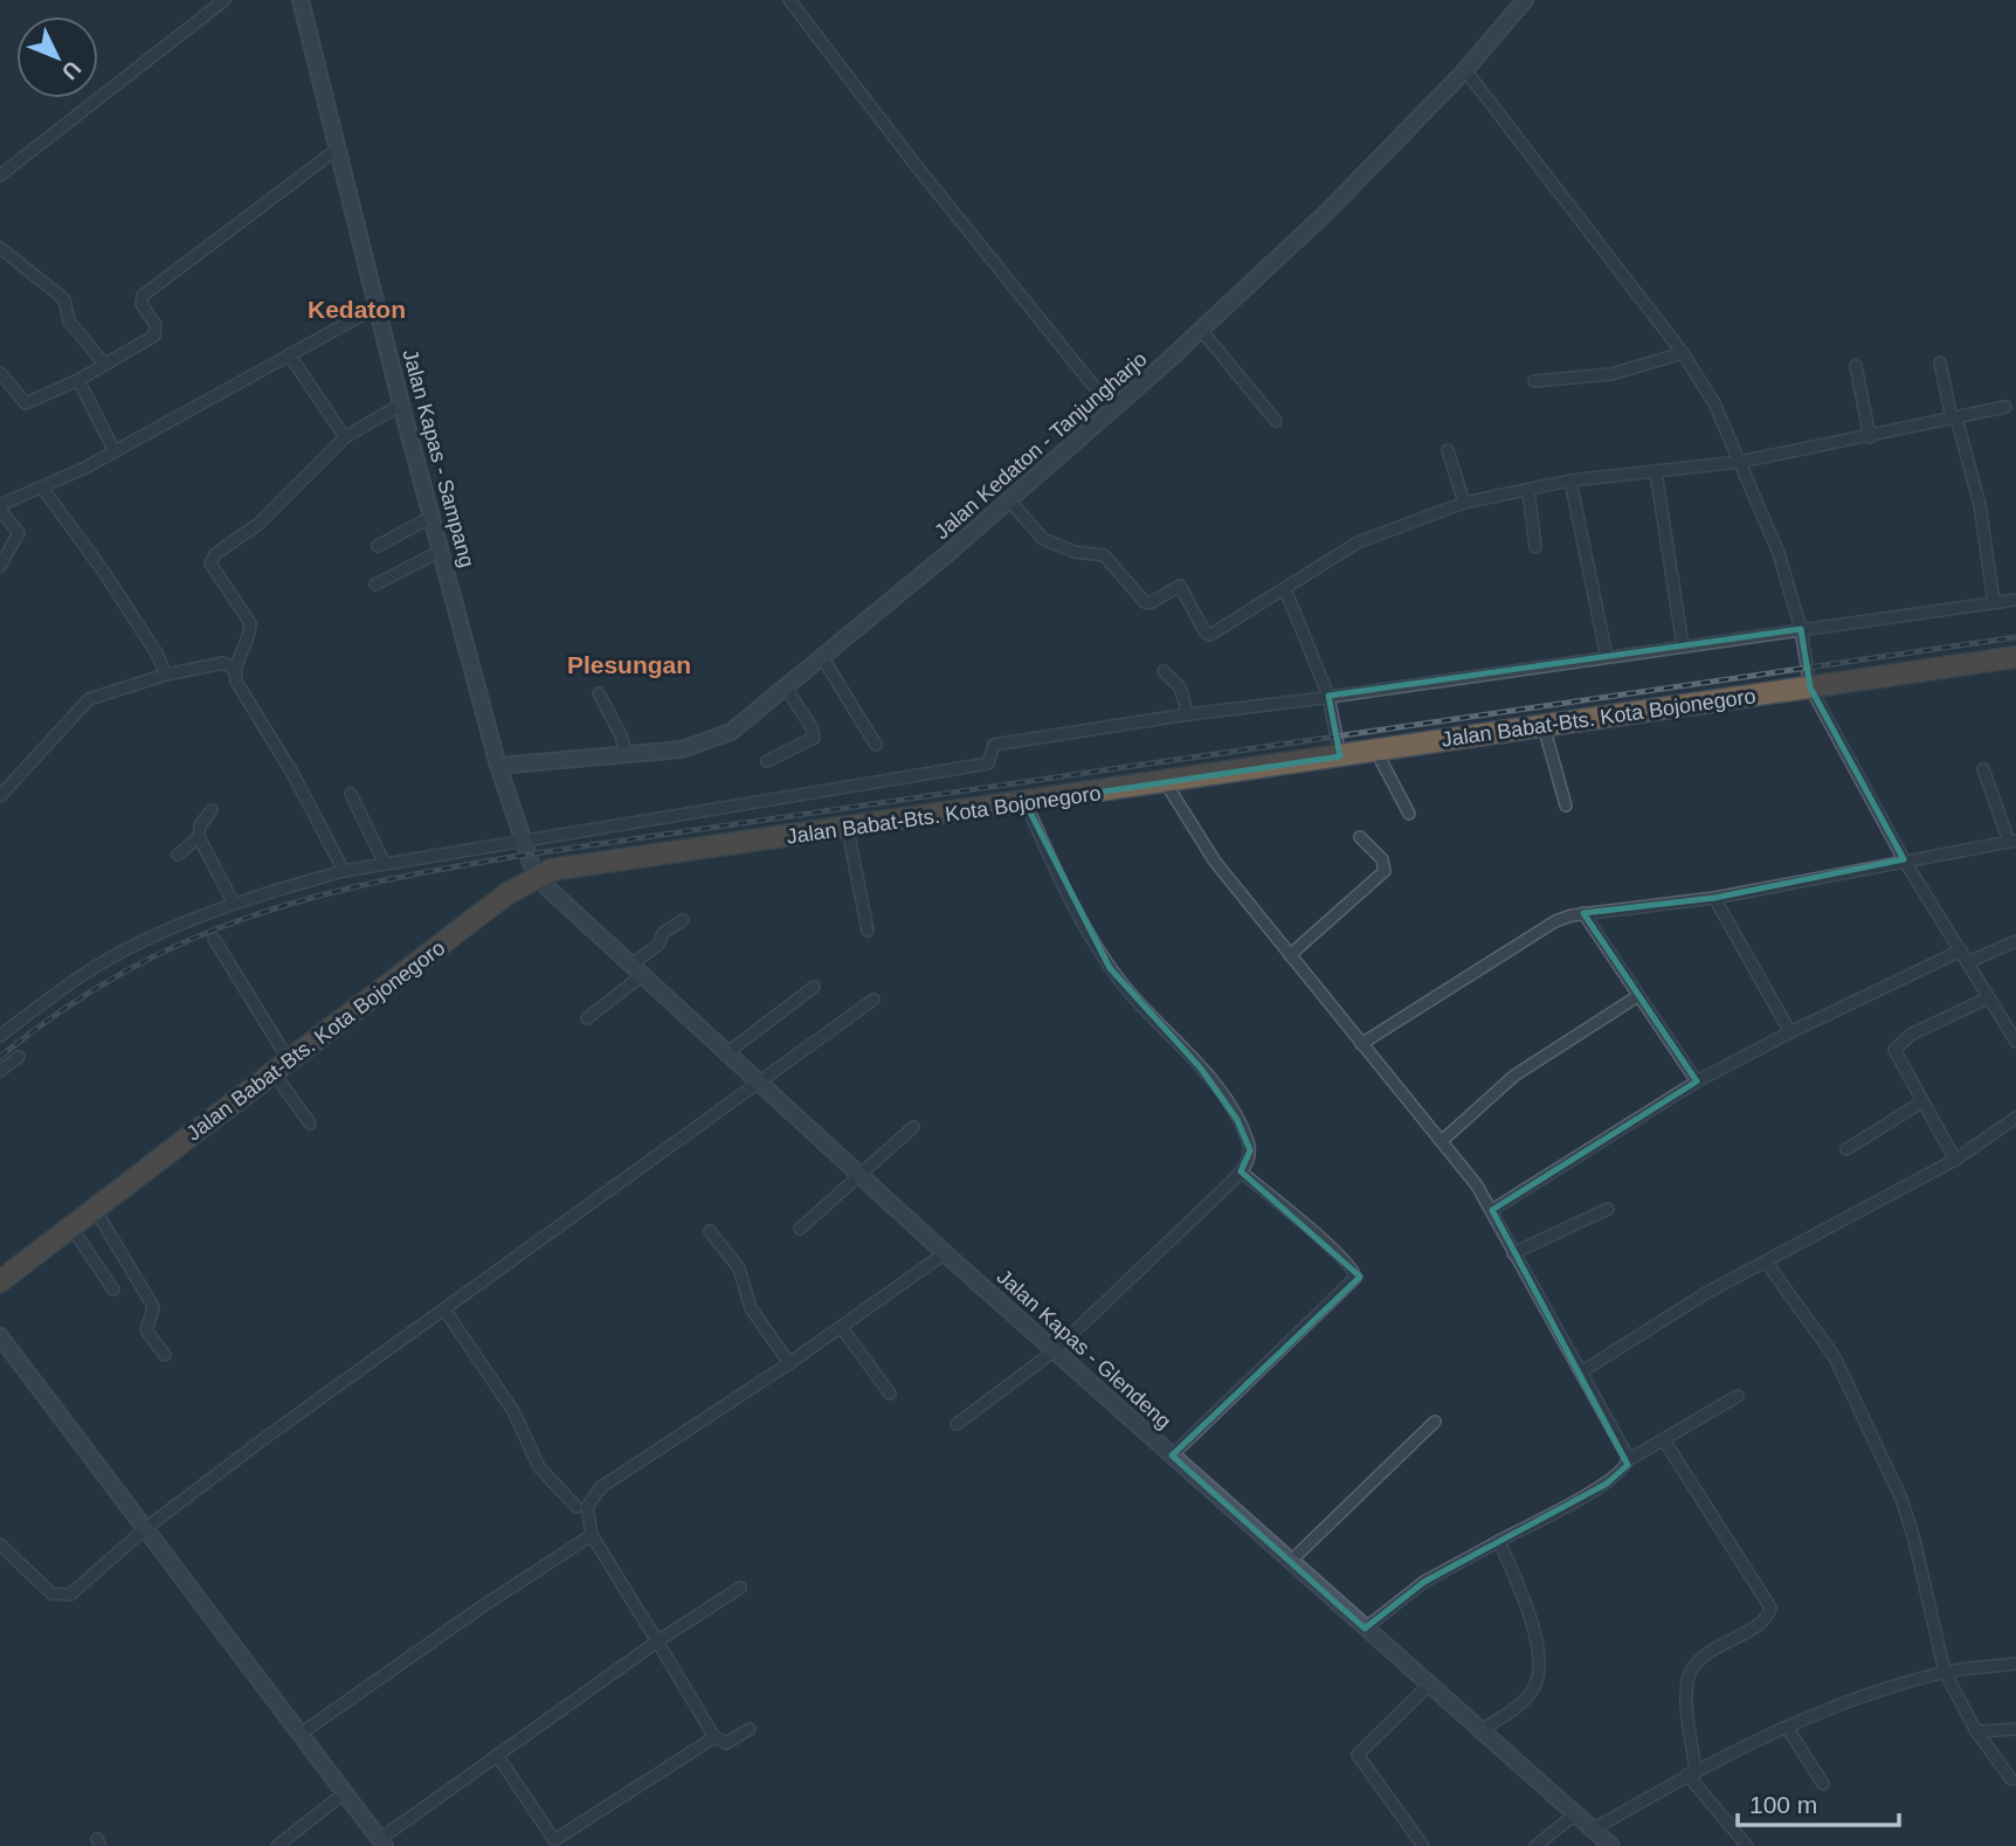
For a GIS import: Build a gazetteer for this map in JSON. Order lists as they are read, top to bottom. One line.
{"streets":{"highway":["Jalan Babat-Bts. Kota Bojonegoro"],"street":["Jalan Kedaton - Tanjungharjo","Jalan Kapas - Sampang","Jalan Kapas - Glendeng"]},"crossings":[["Jalan Kedaton - Tanjungharjo","Jalan Kapas - Sampang"],["Jalan Kapas - Sampang","Jalan Babat-Bts. Kota Bojonegoro"],["Jalan Kapas - Sampang","Jalan Kapas - Glendeng"],["Jalan Babat-Bts. Kota Bojonegoro","Jalan Kapas - Glendeng"]],"districts":["Kedaton","Plesungan"],"scale_bar":"100 m","north":"bottom right"}
